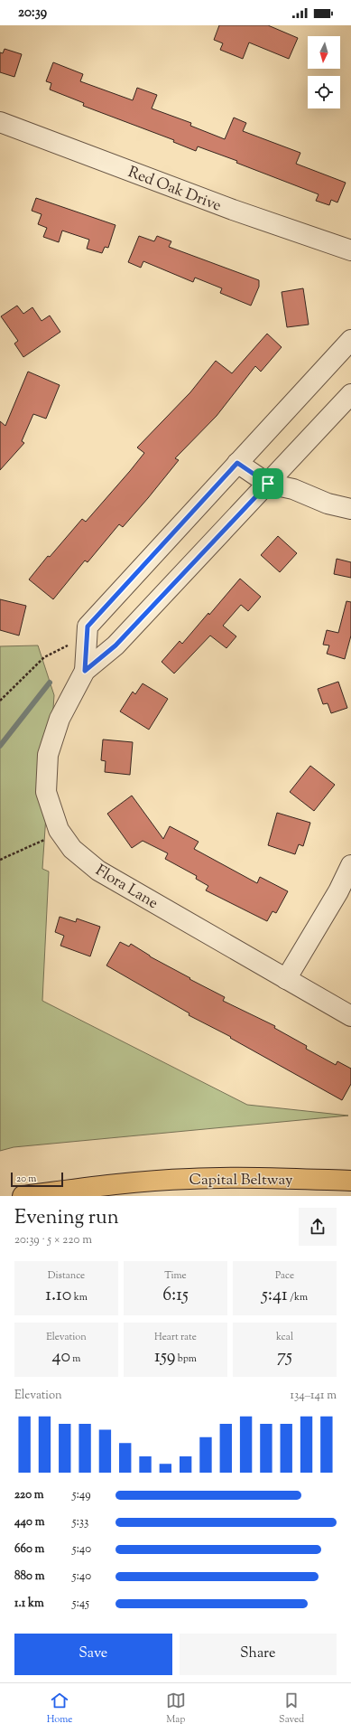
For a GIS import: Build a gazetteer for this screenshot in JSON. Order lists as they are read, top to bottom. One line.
{"streets":{"highway":["Capital Beltway"],"street":["Red Oak Drive","Flora Lane"]},"scale_bar":"20 m","north":"bottom","page":{"status":"20:39","scale":"20 m","heading":["Evening run","20:39 · 5 × 220 m"],"stats":[["Distance","1.10 km"],["Time","6:15"],["Pace","5:41 /km"],["Elevation","40 m"],["Heart rate","159 bpm"],["kcal","75"]],"chart":["Elevation","134–141 m"],"list":[{"name":"220 m","note":"5:49"},{"name":"440 m","note":"5:33"},{"name":"660 m","note":"5:40"},{"name":"880 m","note":"5:40"},{"name":"1.1 km","note":"5:45"}],"buttons":["Save","Share"],"tabs":["Home","Map","Saved"]}}
